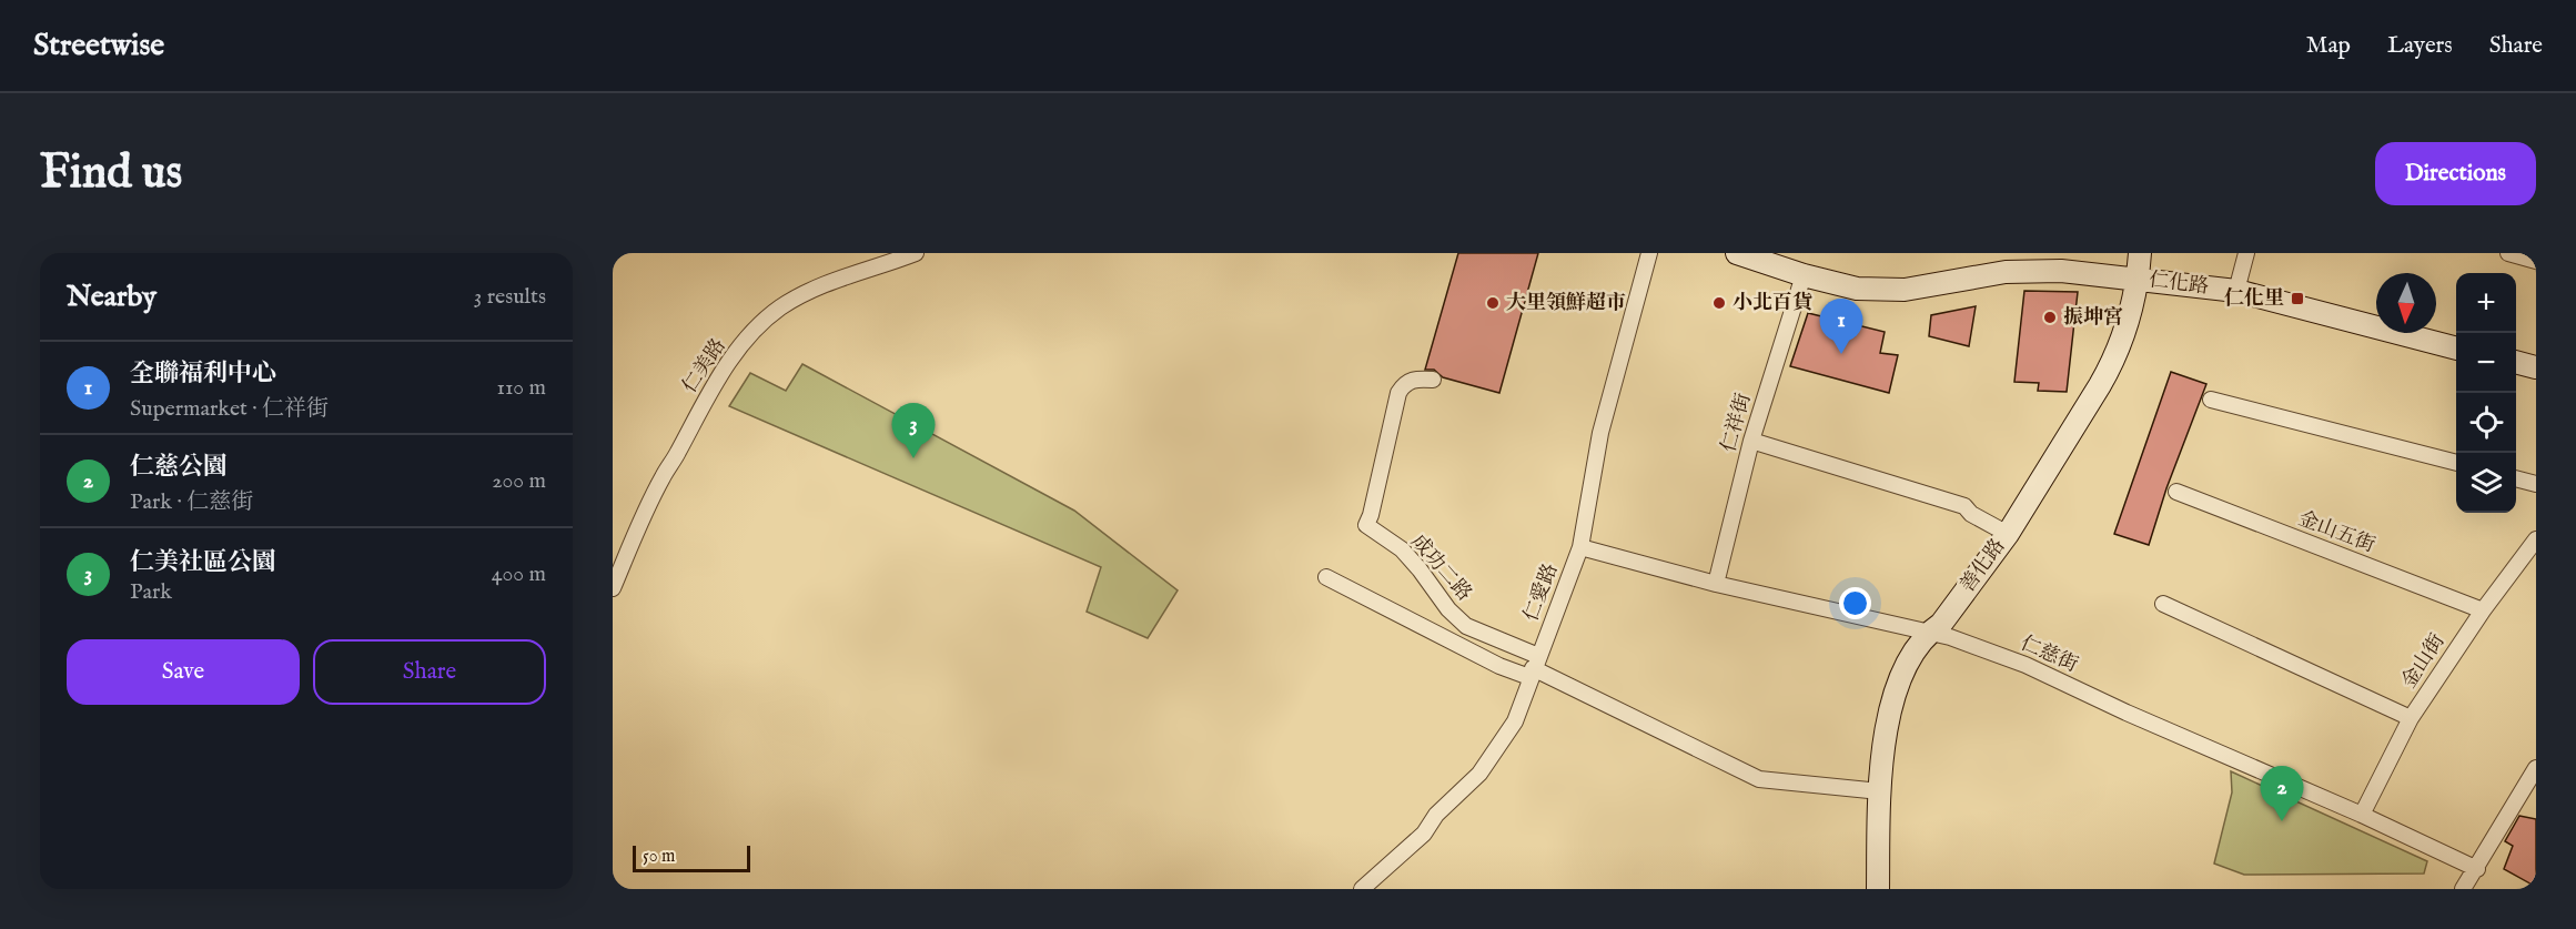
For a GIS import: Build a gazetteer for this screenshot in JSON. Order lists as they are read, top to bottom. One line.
{"streets":{"main road":["仁化路","善化路"],"street":["仁美路","仁祥街","金山五街","成功二路","仁愛路","仁慈街","金山街"]},"crossings":[["仁化路","仁祥街"],["仁化路","善化路"],["仁祥街","仁慈街"],["金山五街","金山街"],["善化路","成功二路"],["善化路","仁慈街"],["成功二路","仁愛路"],["仁愛路","仁慈街"],["仁慈街","金山街"]],"places":{"transit":["仁化里"],"other":["大里領鮮超市","小北百貨","振坤宮"]},"scale_bar":"50 m","north":"bottom","page":{"header":"Streetwise","nav":["Map","Layers","Share"],"buttons":["Directions",["Save","Share"]],"title":"Find us","heading":["Nearby","3 results"],"map_buttons":["+","−"],"pins":["1","3","2"],"list":[{"mark":"1","name":"全聯福利中心","note":"Supermarket · 仁祥街","value":"110 m"},{"mark":"2","name":"仁慈公園","note":"Park · 仁慈街","value":"200 m"},{"mark":"3","name":"仁美社區公園","note":"Park","value":"400 m"}],"scale":"50 m"}}
